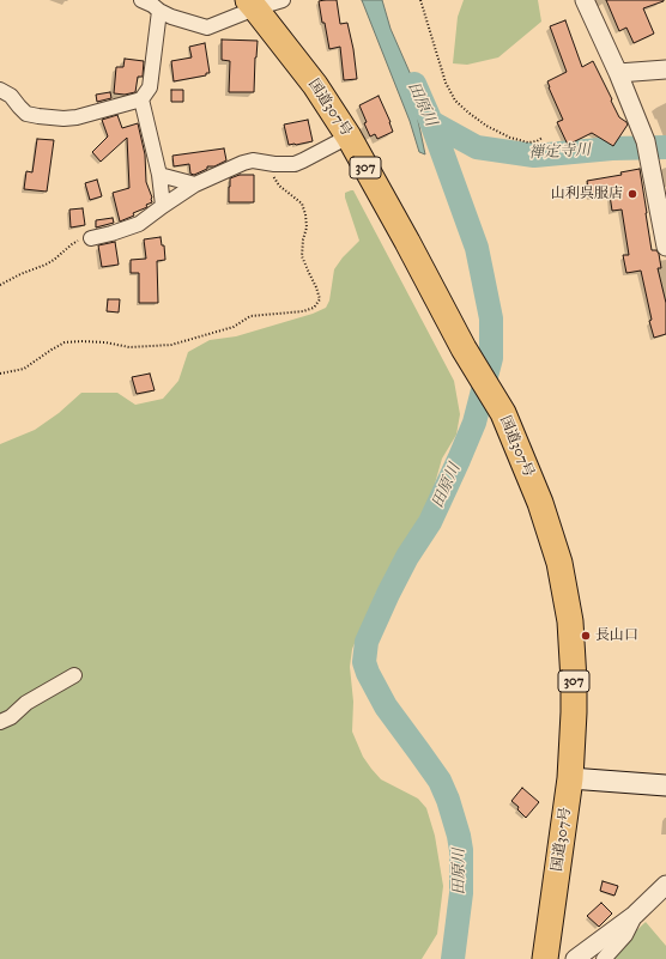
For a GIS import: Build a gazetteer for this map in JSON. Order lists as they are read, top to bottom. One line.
{"streets":{"highway":["国道307号","307"]},"water":["田原川","禅定寺川"],"places":["山利呉服店","長山口"]}
